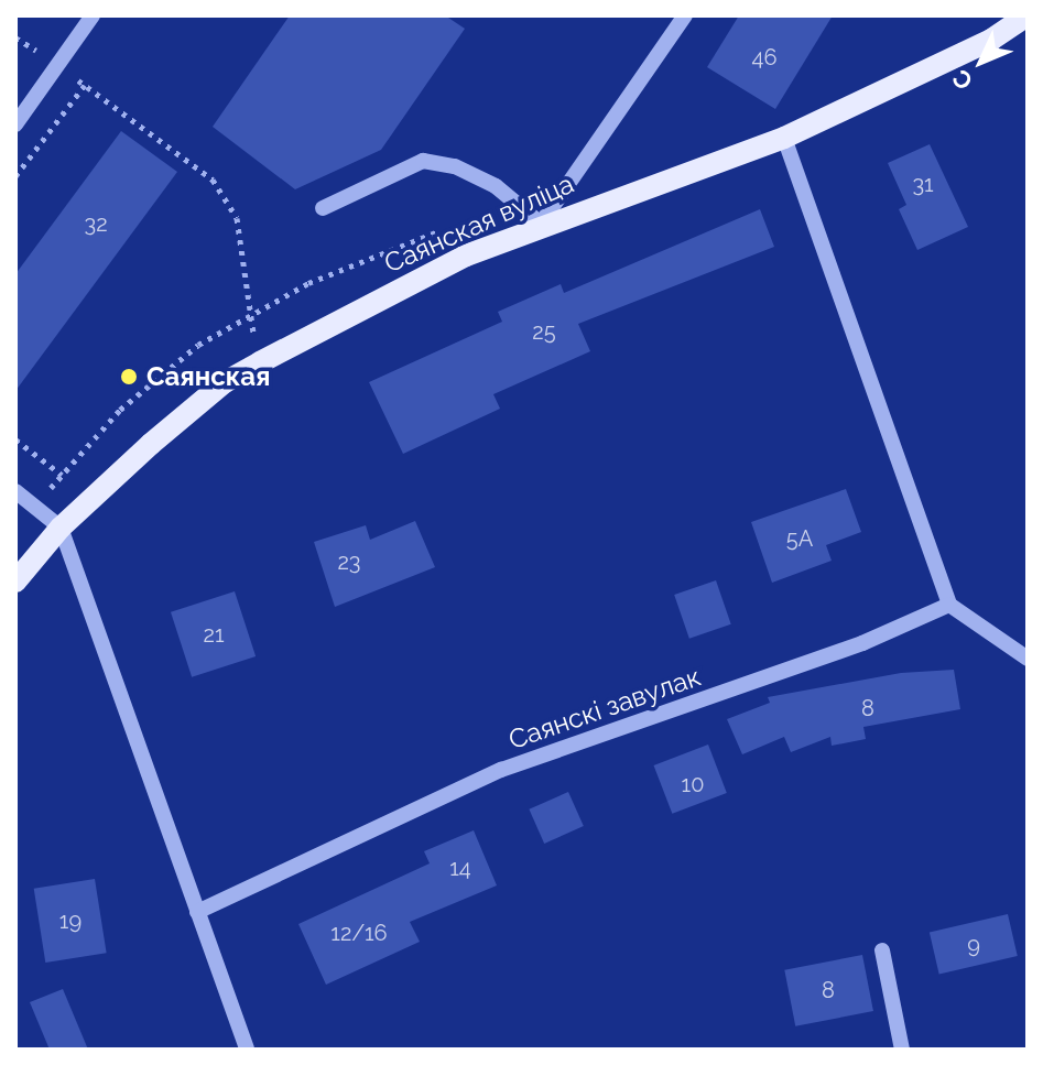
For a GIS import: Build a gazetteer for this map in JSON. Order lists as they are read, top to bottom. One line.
{"streets":{"main road":["Саянская вуліца"],"street":["Саянскі завулак"]},"places":["Саянская"],"house_numbers":["46","31","32","25","5А","23","21","8","10","14","19","12/16","9","8"],"north":"bottom left"}
